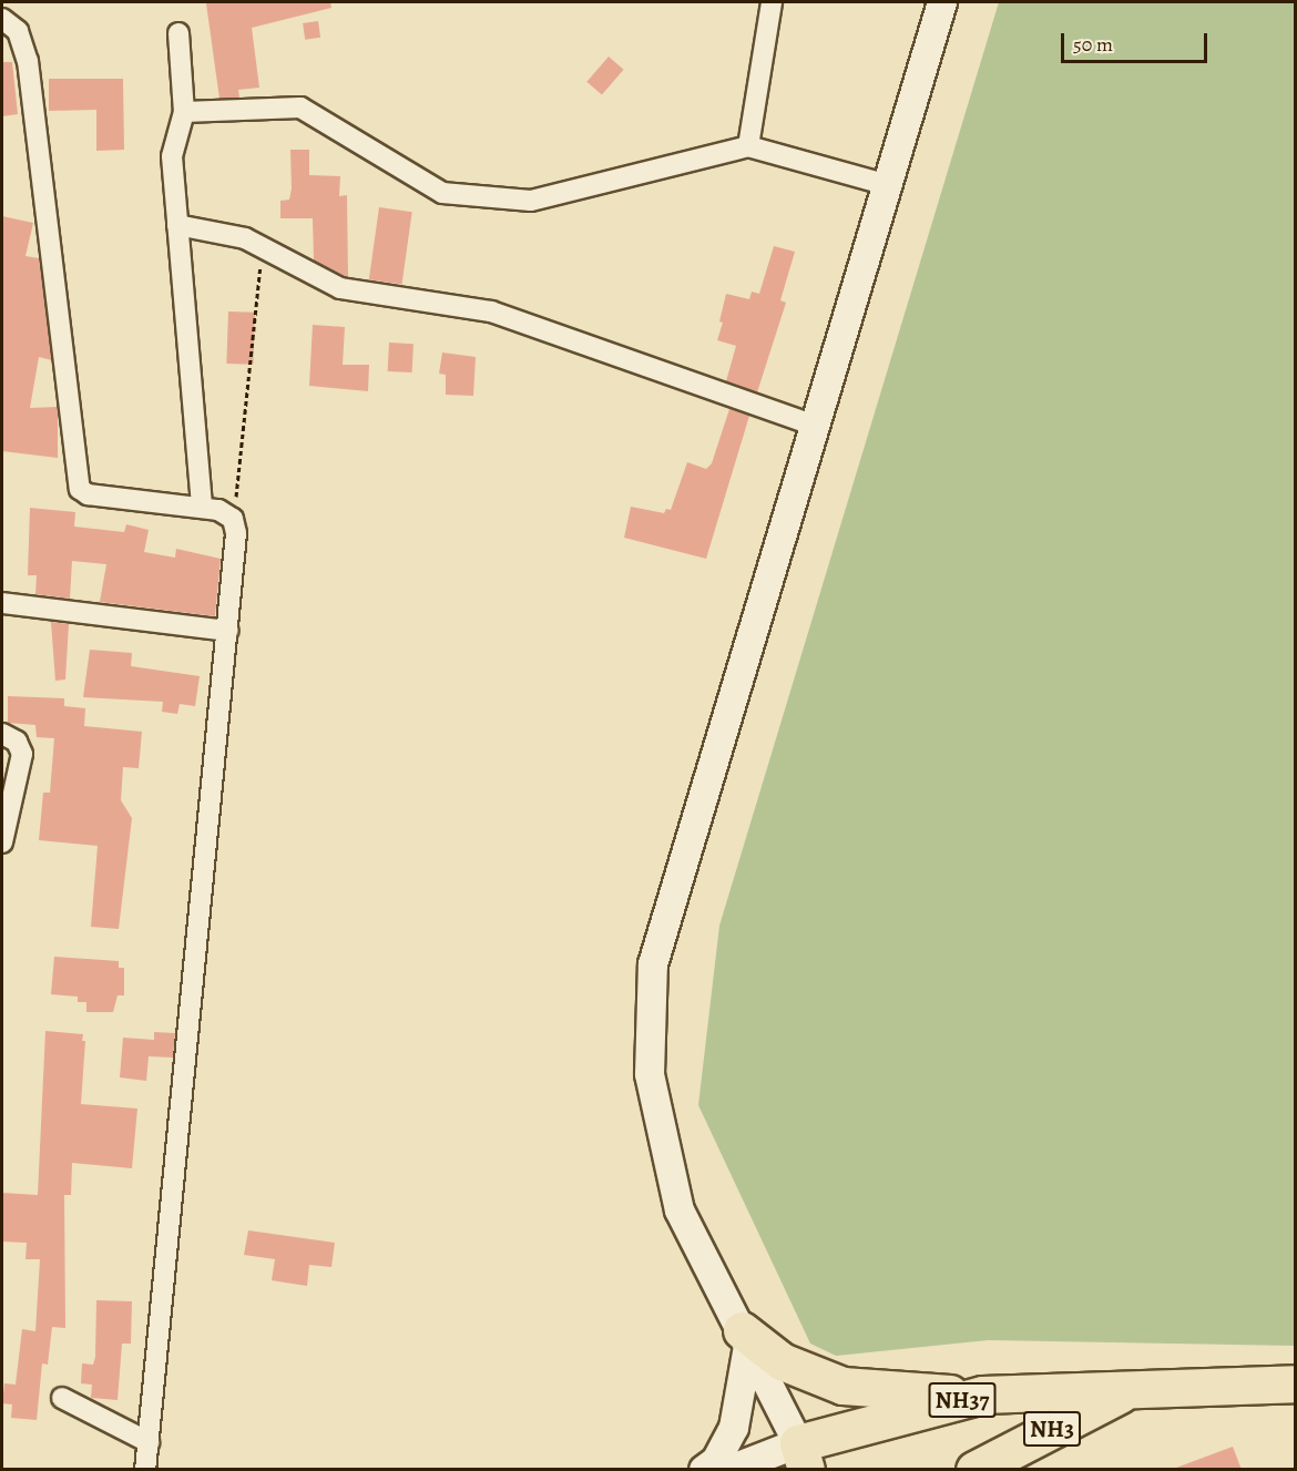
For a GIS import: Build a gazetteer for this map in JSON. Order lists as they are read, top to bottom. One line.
{"streets":{"highway":["NH37","NH3"]},"crossings":[["NH37","NH3"]],"scale_bar":"50 m"}
